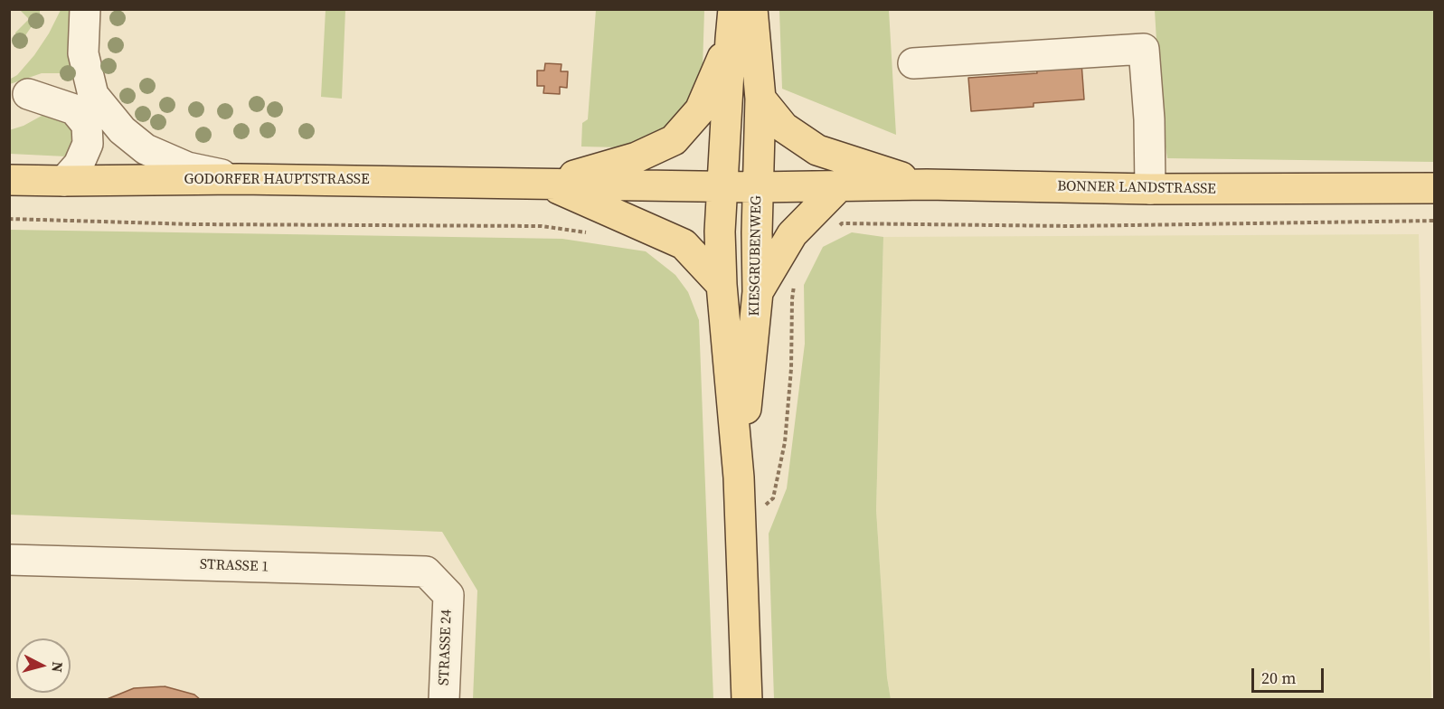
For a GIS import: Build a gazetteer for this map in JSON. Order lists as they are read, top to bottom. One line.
{"streets":{"main road":["GODORFER HAUPTSTRASSE","BONNER LANDSTRASSE","KIESGRUBENWEG"],"lane":["STRASSE 1","STRASSE 24"]},"crossings":[["GODORFER HAUPTSTRASSE","BONNER LANDSTRASSE"],["GODORFER HAUPTSTRASSE","KIESGRUBENWEG"],["BONNER LANDSTRASSE","KIESGRUBENWEG"],["STRASSE 1","STRASSE 24"]],"scale_bar":"20 m","north":"right"}
